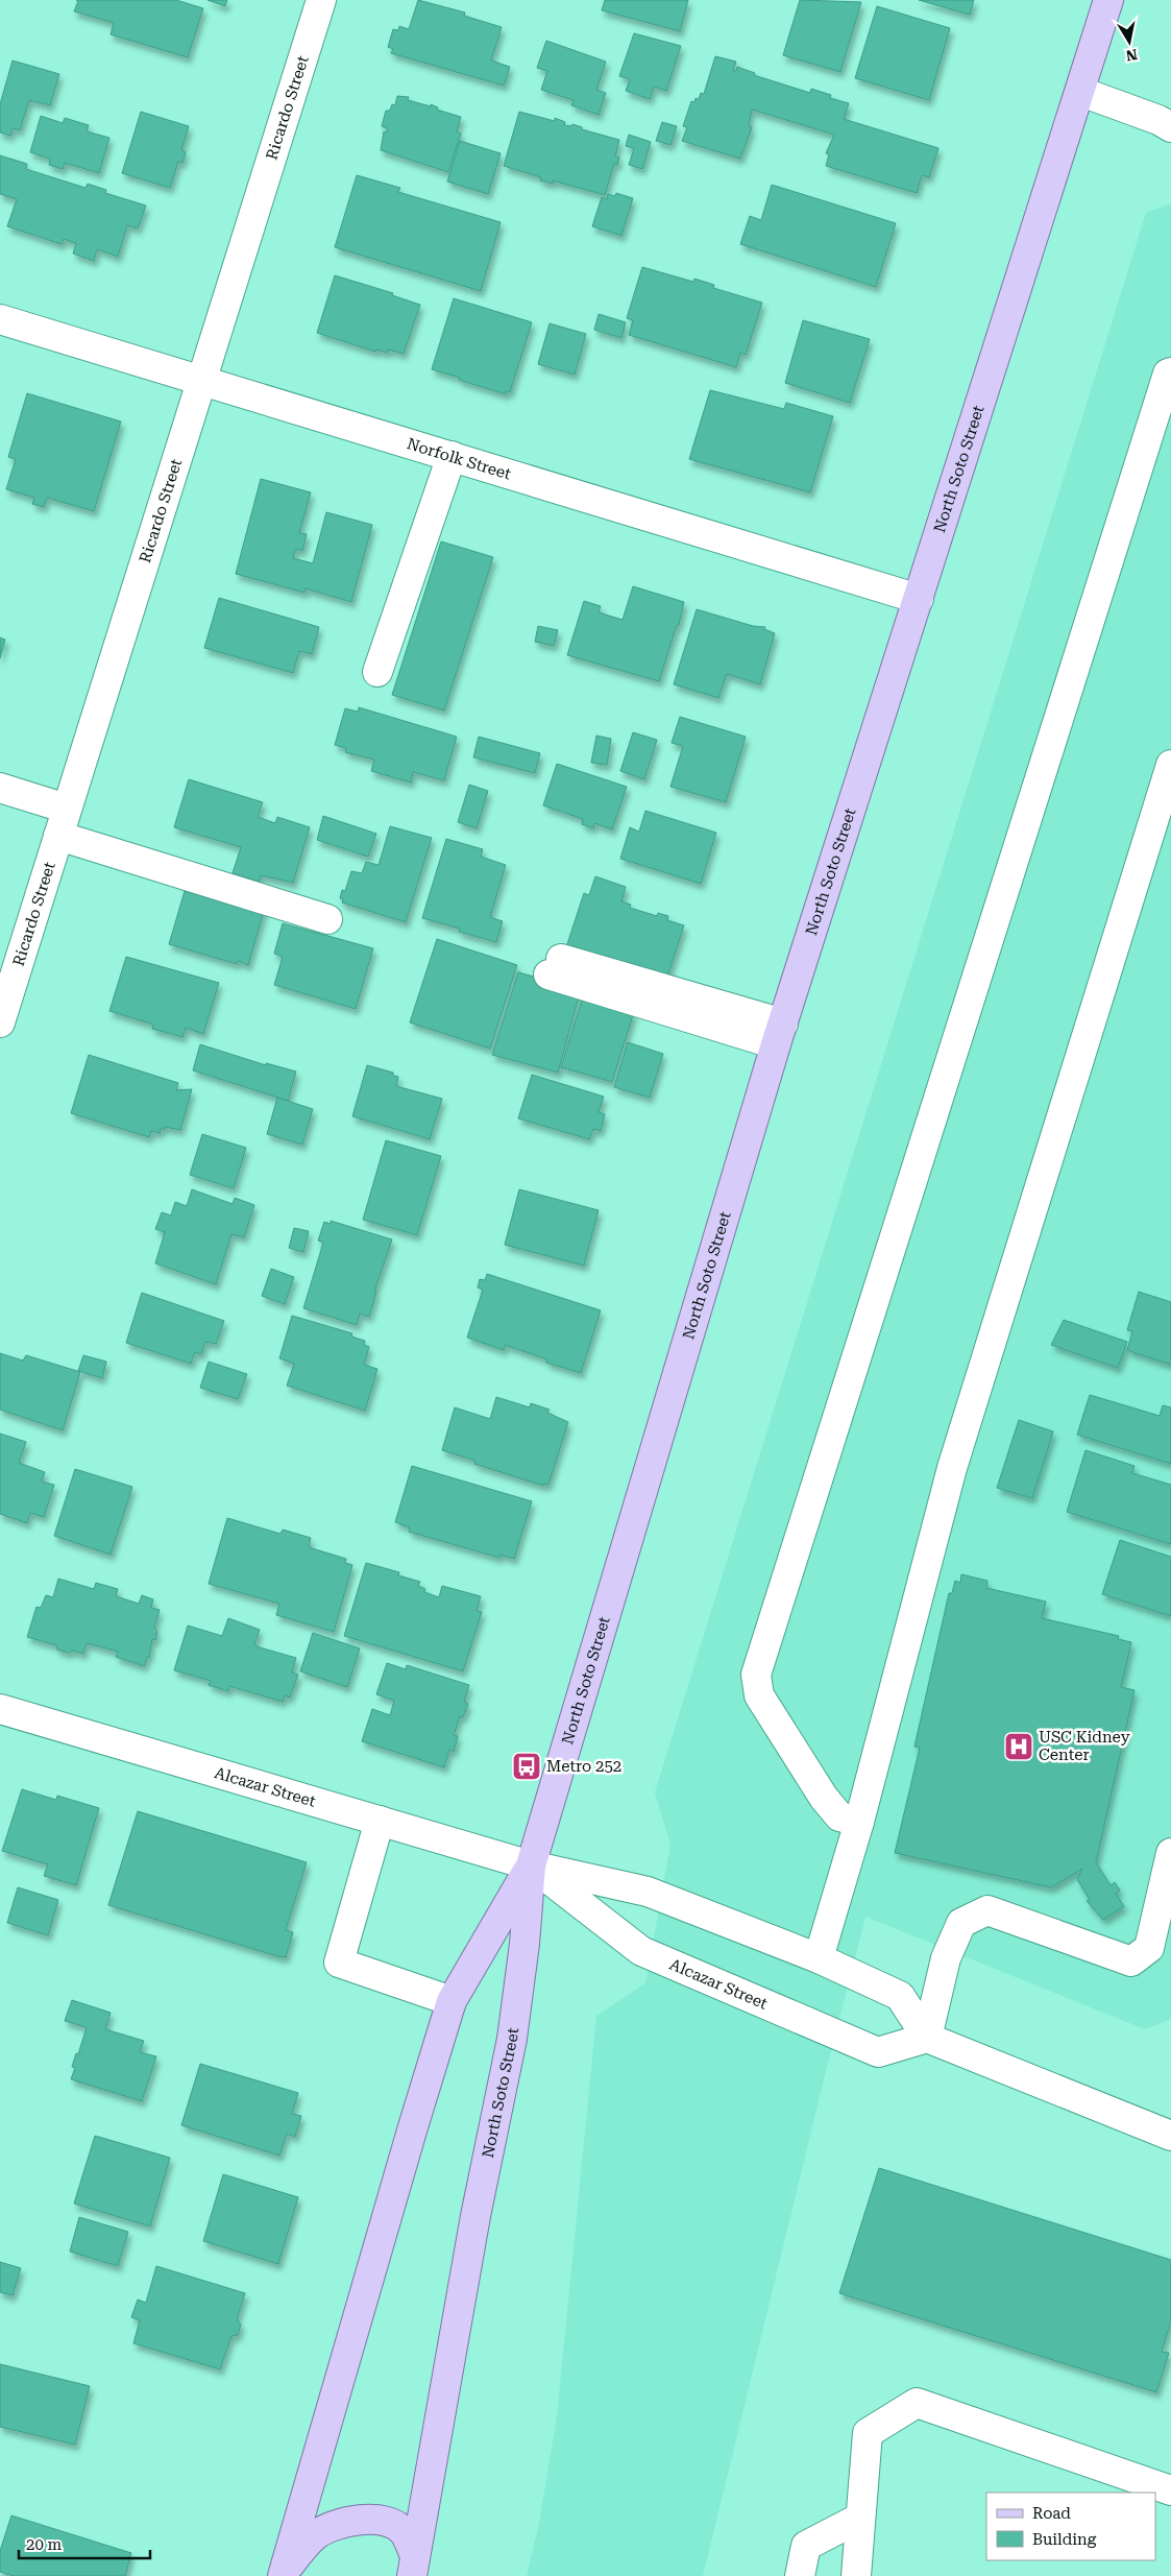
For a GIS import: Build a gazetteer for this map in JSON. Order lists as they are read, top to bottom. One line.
{"streets":{"main road":["North Soto Street"],"street":["Ricardo Street","Norfolk Street","Alcazar Street"]},"crossings":[["Ricardo Street","Norfolk Street"],["Norfolk Street","North Soto Street"],["North Soto Street","Alcazar Street"]],"places":{"hospital":["USC Kidney Center"],"bus stop":["Metro 252"]},"legend":["Road","Building"],"scale_bar":"20 m","north":"bottom"}
